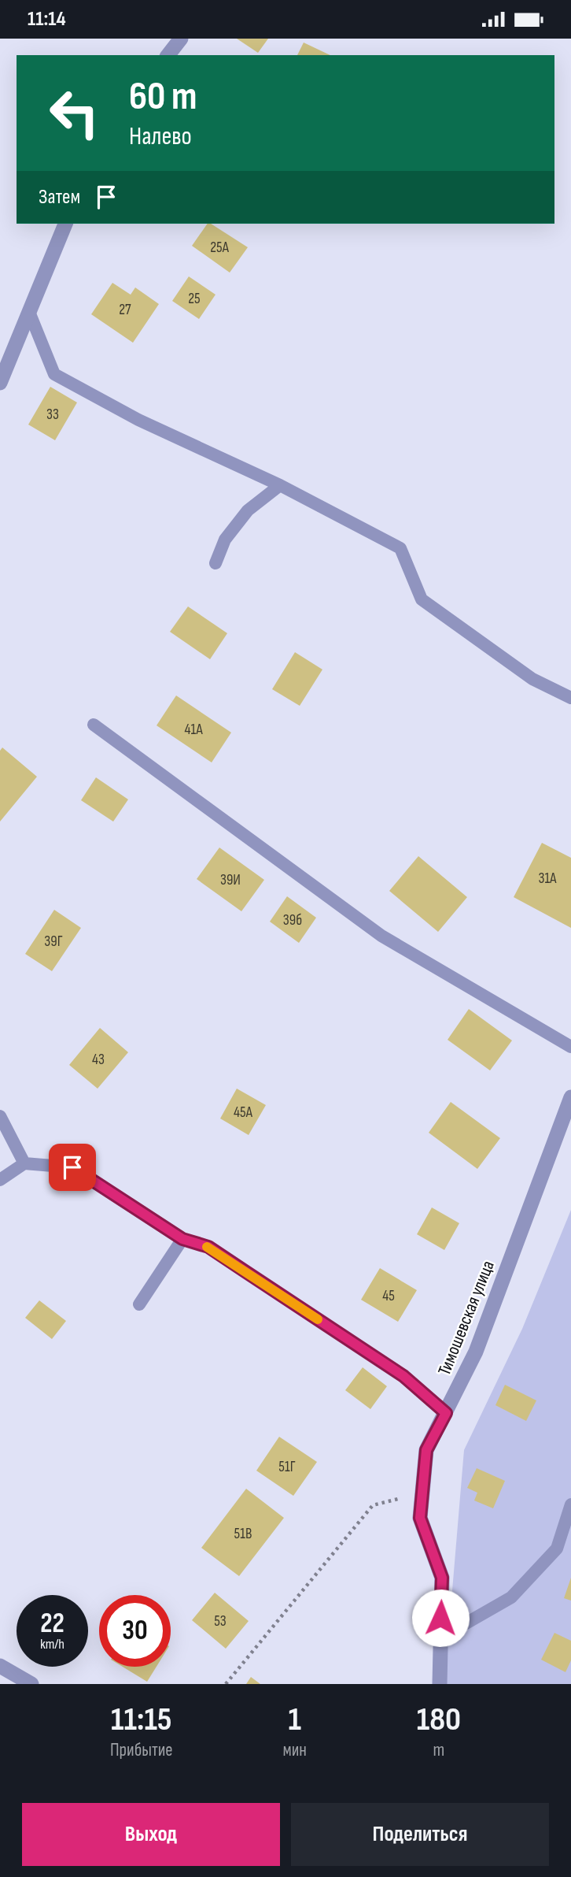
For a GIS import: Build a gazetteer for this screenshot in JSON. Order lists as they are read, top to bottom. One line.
{"streets":{"street":["Тимошевская улица"]},"house_numbers":["25А","25","27","33","41А","31А","39И","39б","39Г","43","45А","45","51Г","51В","53"],"page":{"status":"11:14","turn":["60 m","Налево"],"then":"Затем","speed":"22 km/h","limit":"30","eta":["11:15","Прибытие","1","мин","180","m"],"buttons":["Выход","Поделиться"]}}
